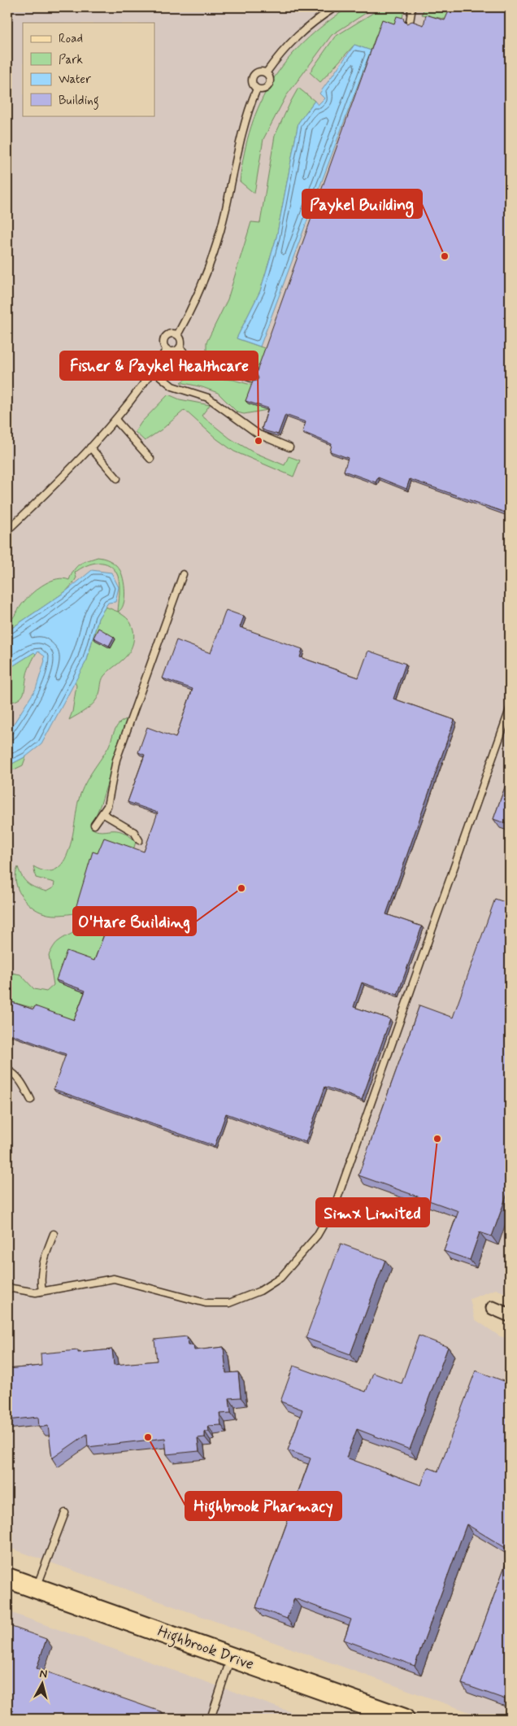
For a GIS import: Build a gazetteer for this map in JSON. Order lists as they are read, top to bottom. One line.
{"streets":{"main road":["Highbrook Drive"]},"places":["Paykel Building","Fisher & Paykel Healthcare","O'Hare Building","Simx Limited","Highbrook Pharmacy"],"legend":["Road","Park","Water","Building"],"north":"top"}
